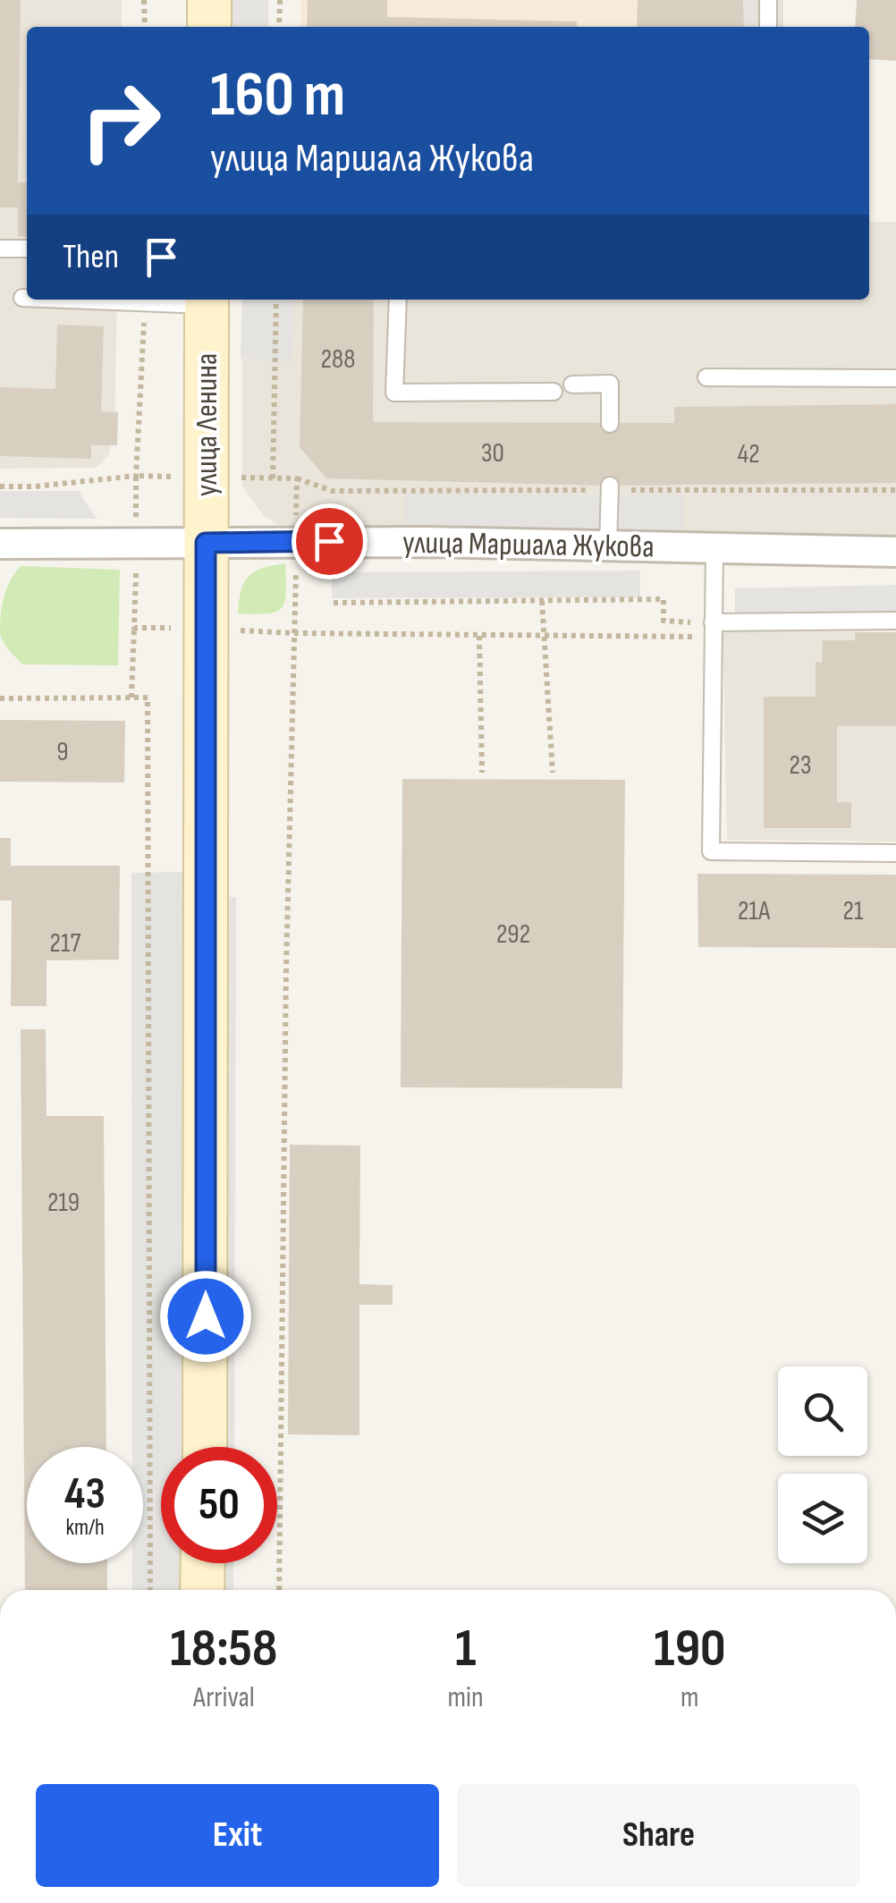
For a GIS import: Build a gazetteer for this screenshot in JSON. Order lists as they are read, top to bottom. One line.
{"streets":{"main road":["улица Ленина"],"street":["улица Маршала Жукова"]},"crossings":[["улица Ленина","улица Маршала Жукова"]],"house_numbers":["288","30","42","9","23","21А","21","292","217","219"],"page":{"turn":["160 m","улица Маршала Жукова"],"then":"Then","speed":"43 km/h","limit":"50","eta":["18:58","Arrival","1","min","190","m"],"buttons":["Exit","Share"]}}
